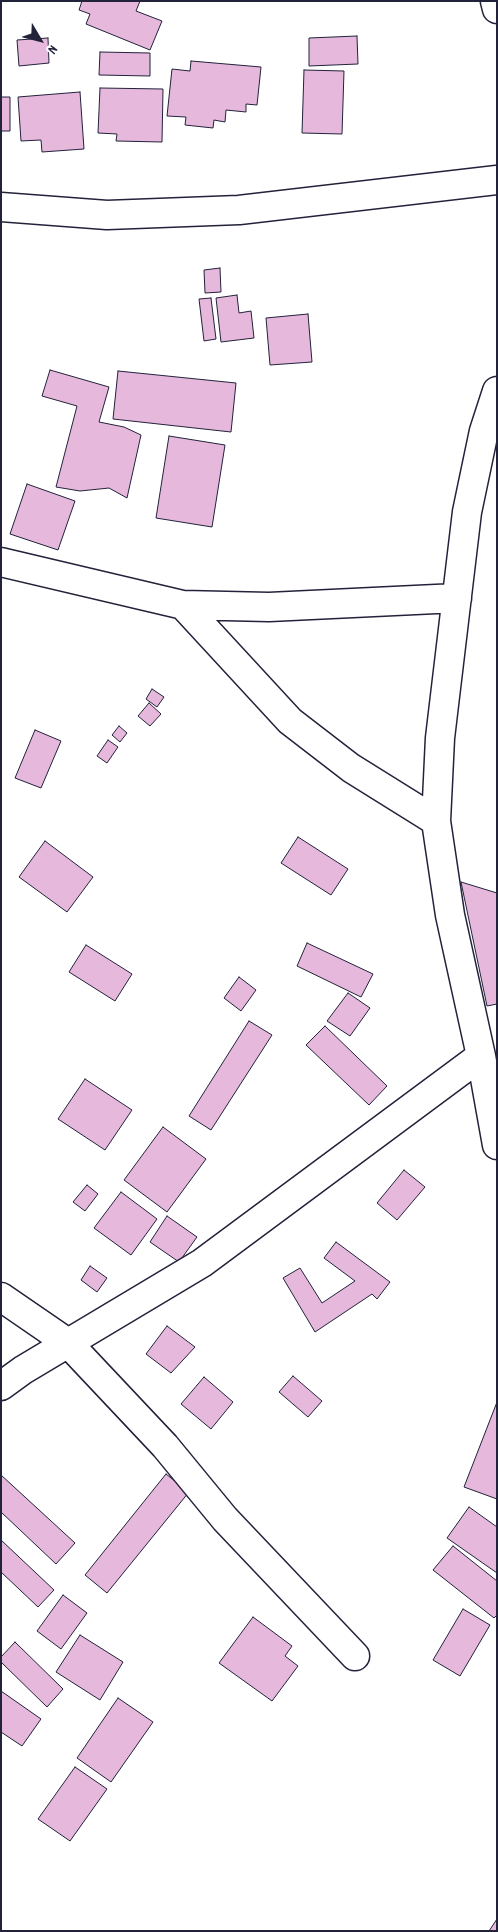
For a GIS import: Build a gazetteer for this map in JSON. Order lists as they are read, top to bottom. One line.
{"north":"bottom right"}
